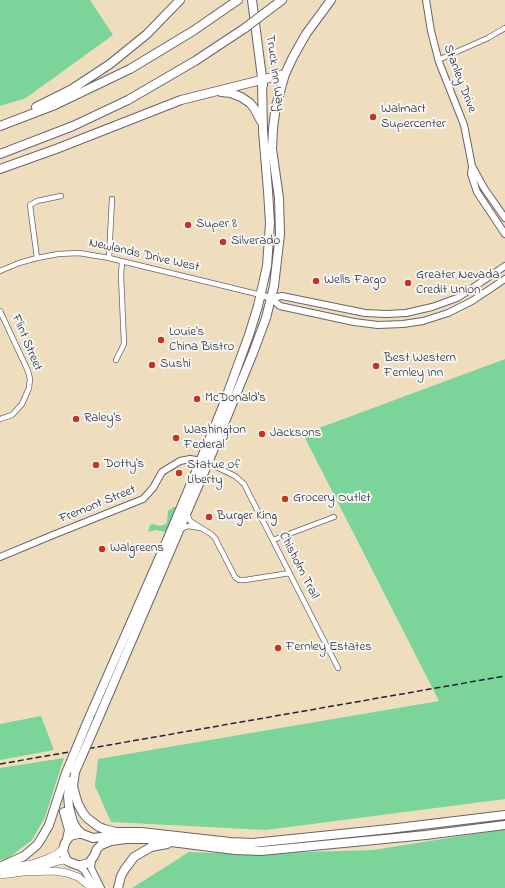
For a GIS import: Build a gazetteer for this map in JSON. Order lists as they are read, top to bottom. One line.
{"streets":{"highway":["Truck Inn Way"],"street":["Stanley Drive","Newlands Drive West","Flint Street","Fremont Street","Chisholm Trail"]},"crossings":[["Fremont Street","Chisholm Trail"]],"places":["Walmart Supercenter","Super 8","Silverado","Wells Fargo","Greater Nevada Credit Union","Louie's China Bistro","Sushi","Best Western Fernley Inn","McDonald's","Raley's","Jacksons","Washington Federal","Dotty's","Statue of Liberty","Grocery Outlet","Burger King","Walgreens","Fernley Estates"]}
